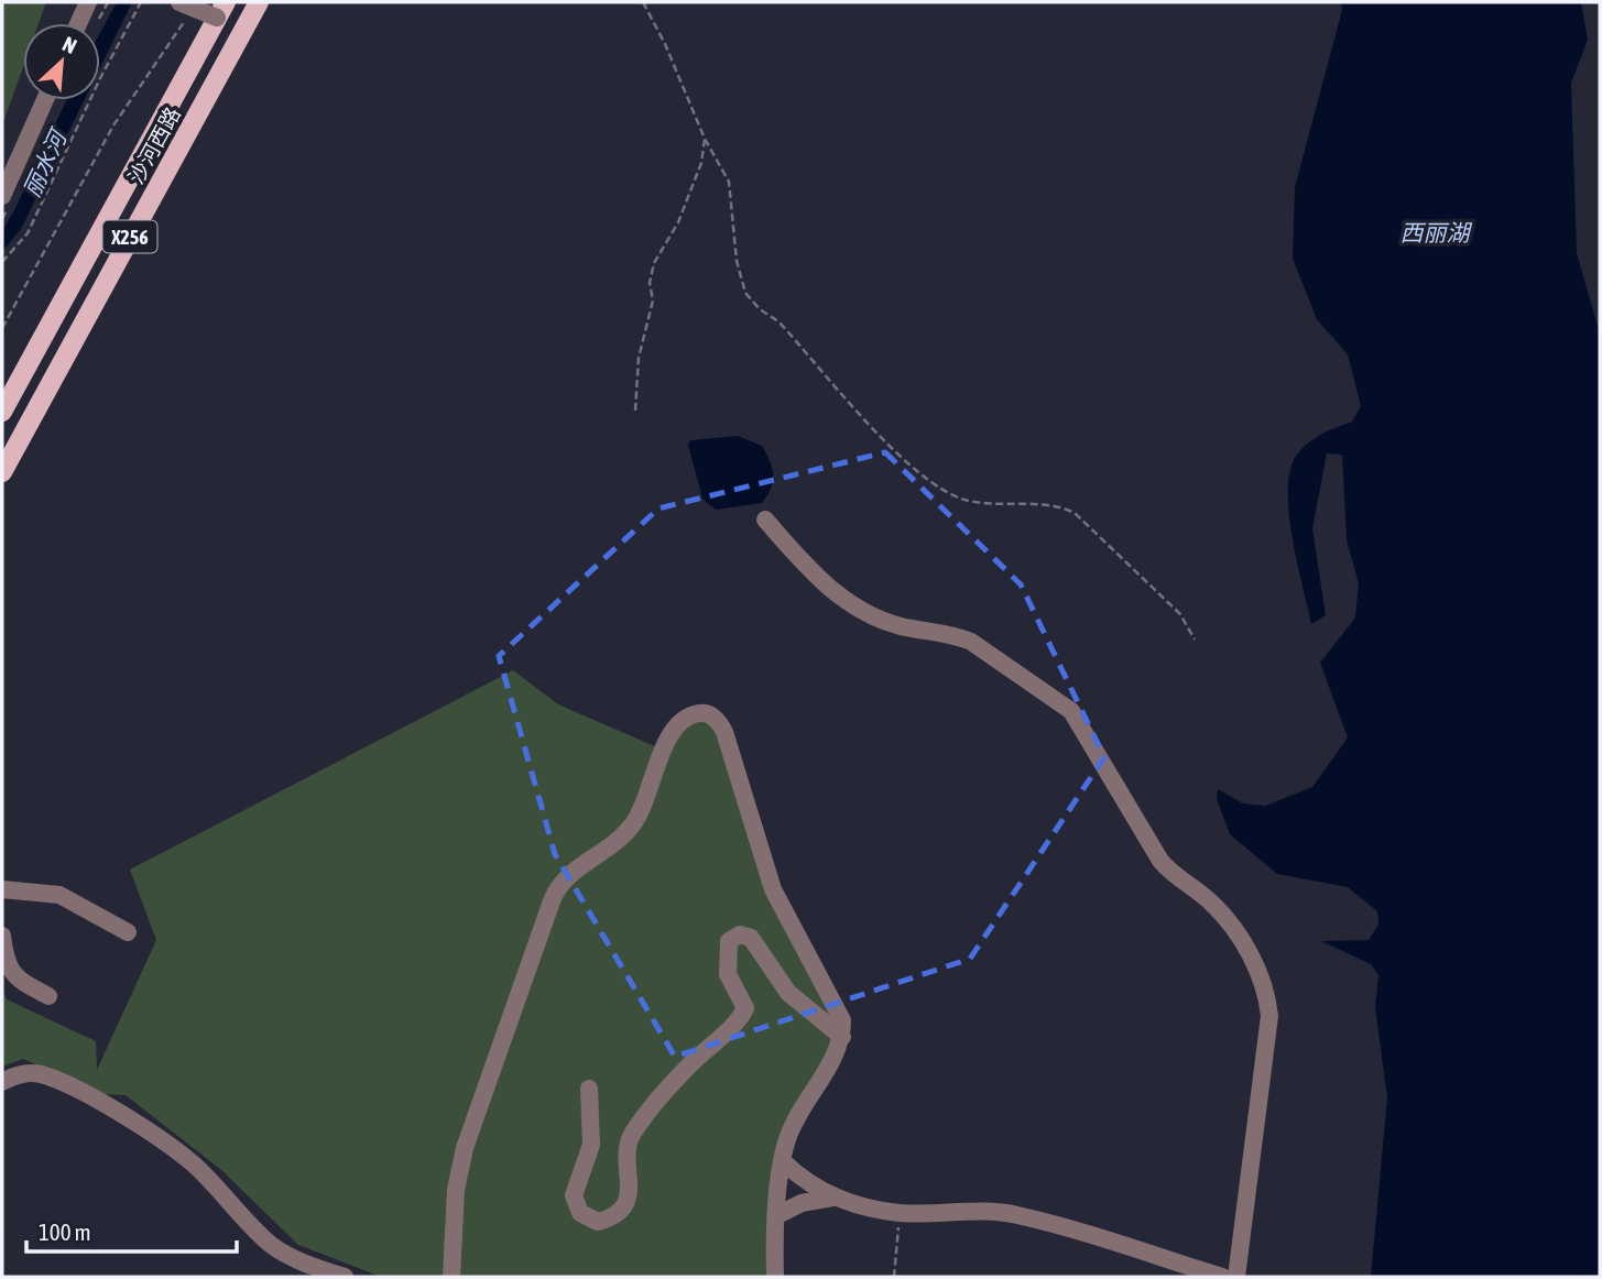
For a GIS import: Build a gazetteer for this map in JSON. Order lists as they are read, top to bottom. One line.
{"streets":{"main road":["沙河西路","X256"]},"water":["丽水河","西丽湖"],"scale_bar":"100 m","north":"top right"}
